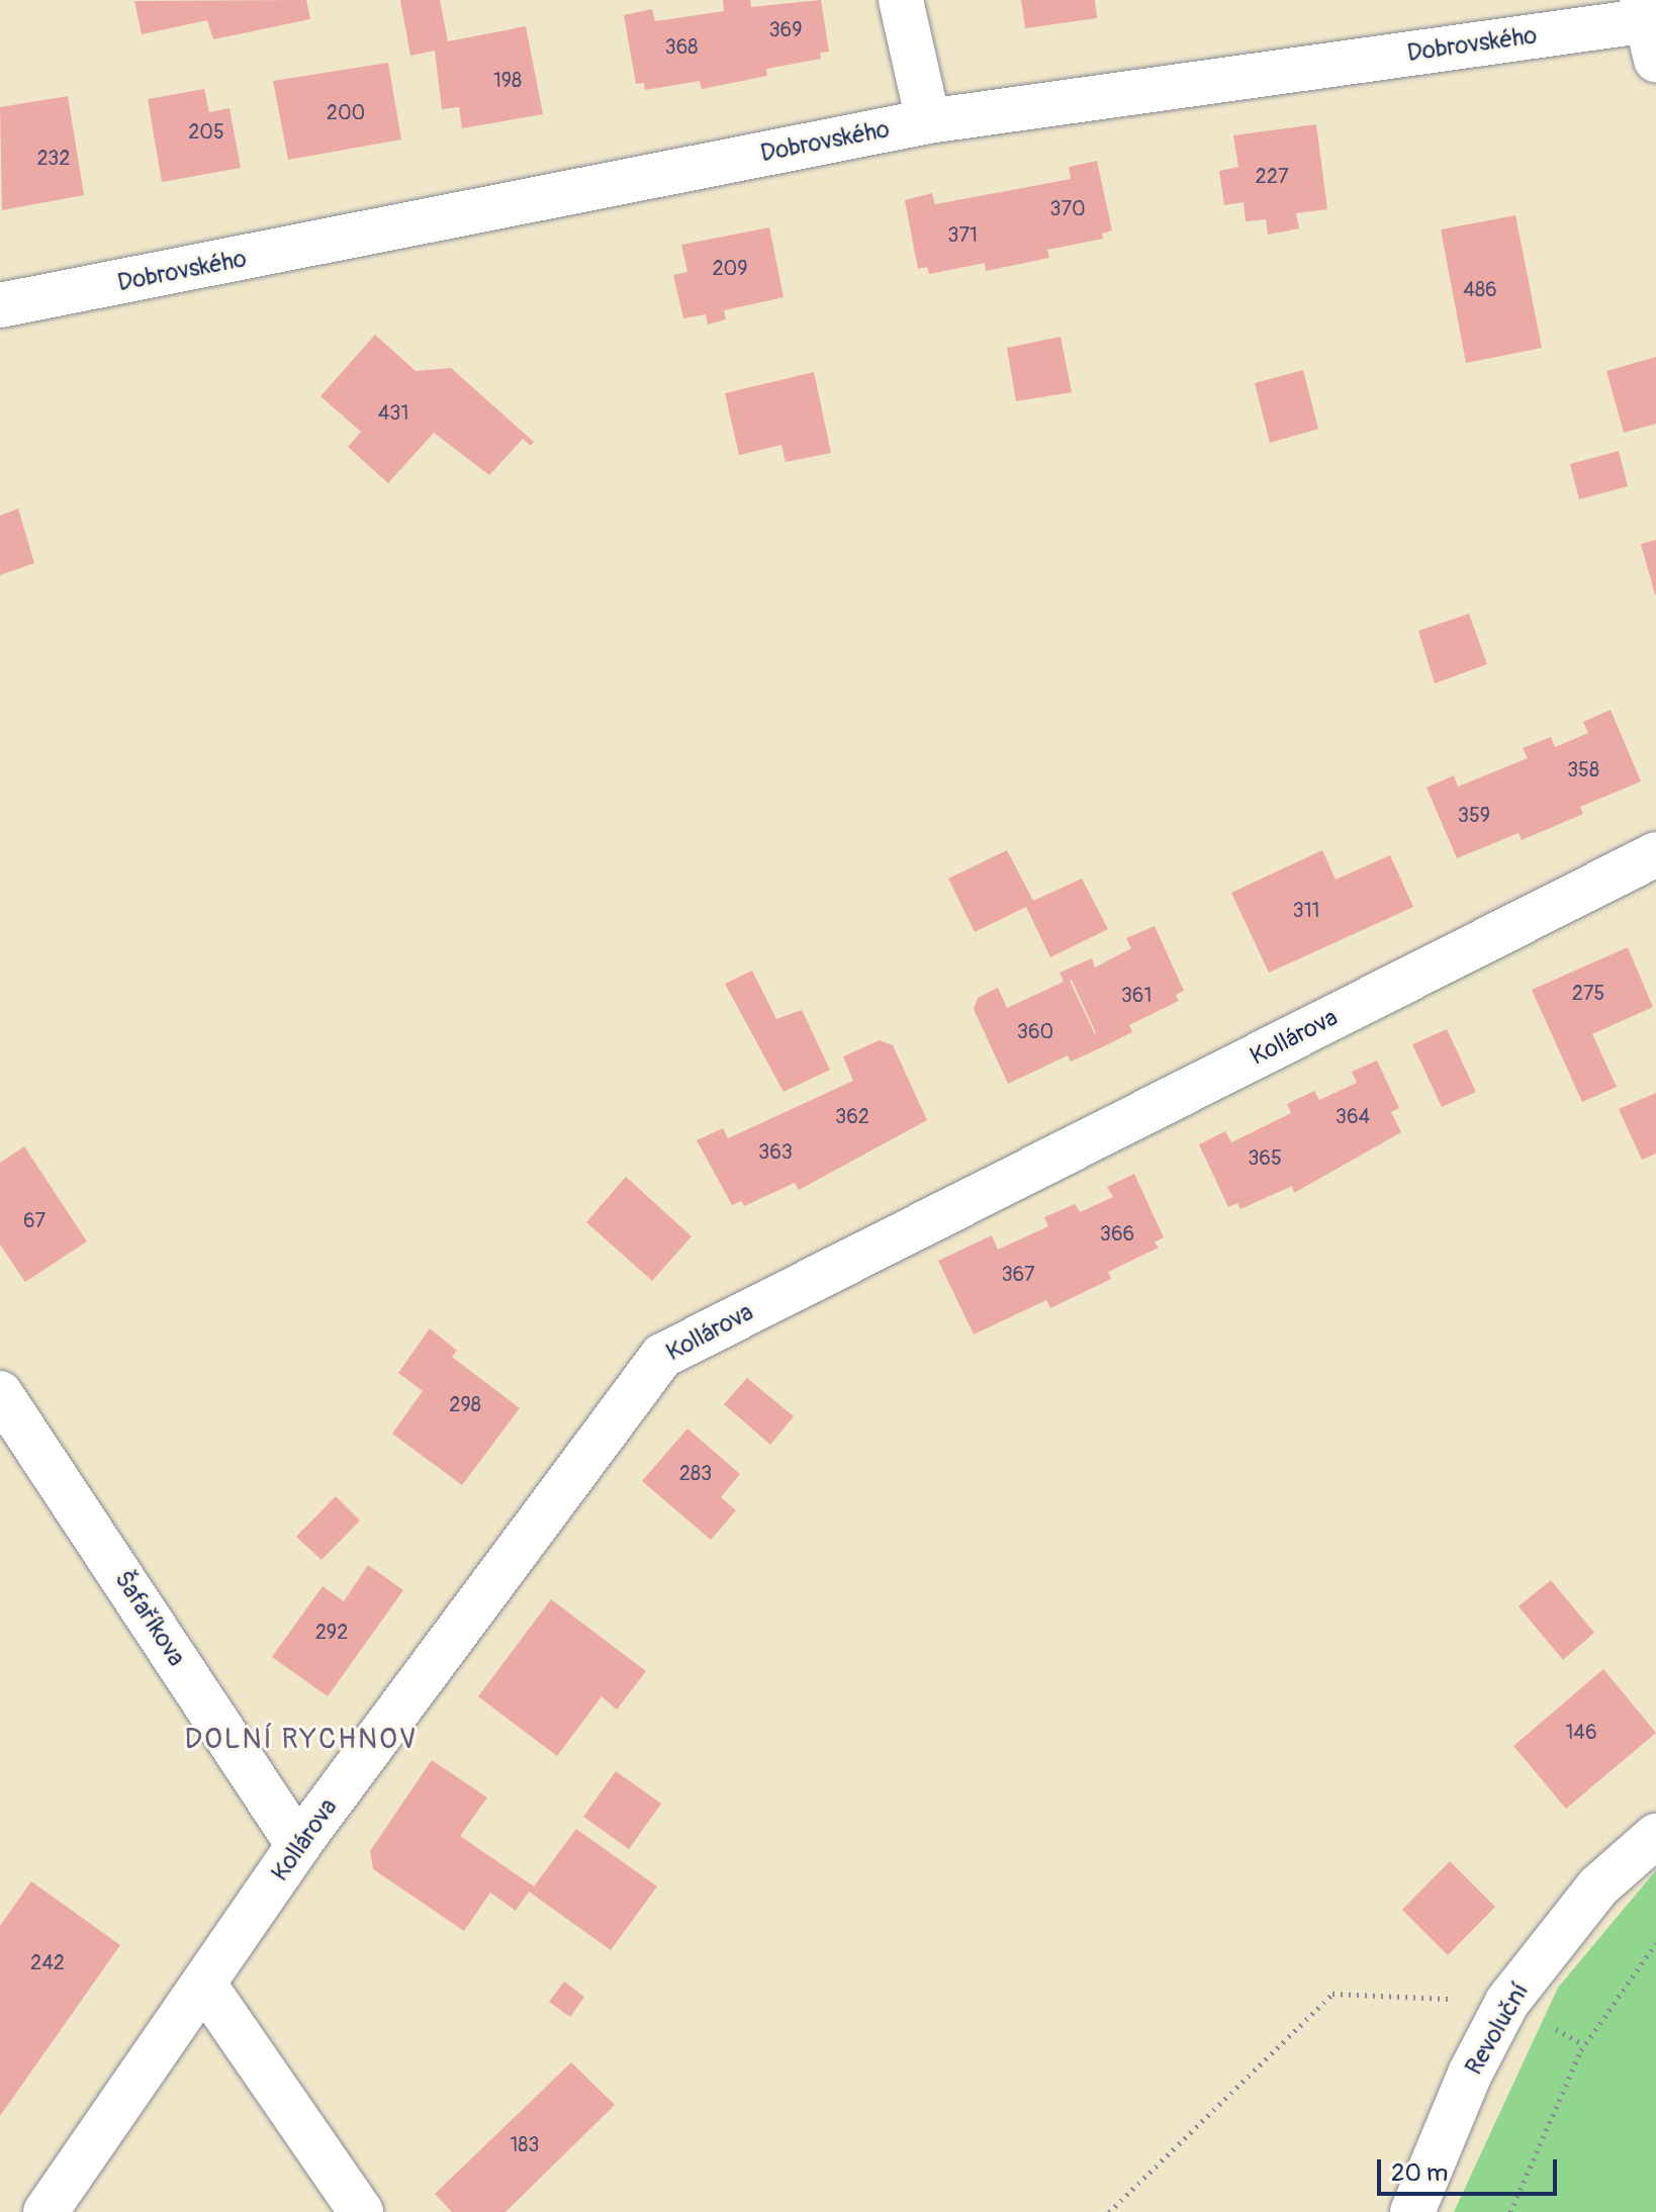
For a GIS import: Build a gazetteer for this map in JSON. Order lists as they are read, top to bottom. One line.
{"streets":{"street":["Dobrovského","Kollárova","Šafaříkova","Revoluční"]},"crossings":[["Kollárova","Šafaříkova"]],"districts":["DOLNÍ RYCHNOV"],"house_numbers":["369","368","198","200","205","232","227","370","371","209","486","431","358","359","311","275","361","360","362","364","363","365","67","366","367","298","283","292","146","242","183"],"scale_bar":"20 m"}
